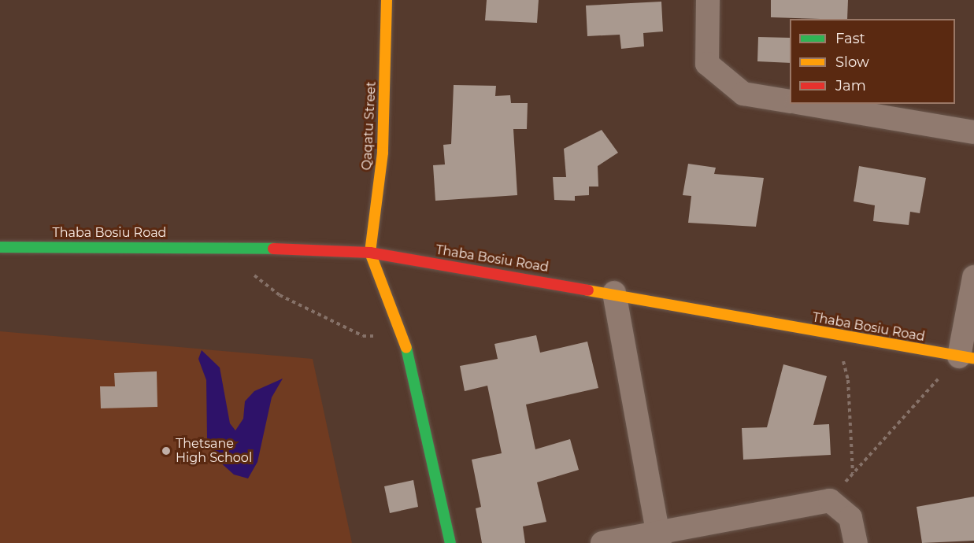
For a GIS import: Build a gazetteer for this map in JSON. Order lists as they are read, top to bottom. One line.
{"streets":{"street":["Qaqatu Street","Thaba Bosiu Road"]},"crossings":[["Qaqatu Street","Thaba Bosiu Road"]],"places":["Thetsane High School"],"legend":["Fast","Slow","Jam"]}
